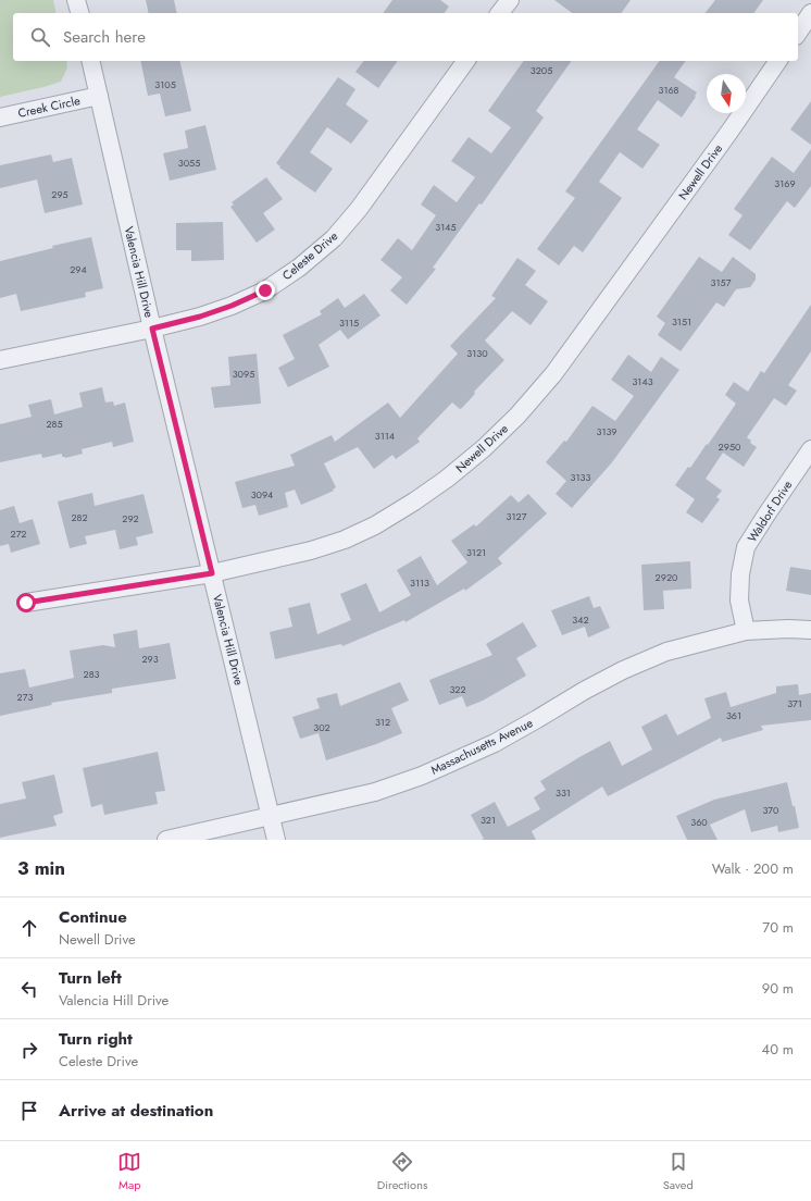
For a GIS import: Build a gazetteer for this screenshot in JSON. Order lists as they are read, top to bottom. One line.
{"streets":{"street":["Creek Circle","Newell Drive","Celeste Drive","Valencia Hill Drive","Waldorf Drive","Massachusetts Avenue"]},"crossings":[["Creek Circle","Valencia Hill Drive"],["Newell Drive","Valencia Hill Drive"],["Celeste Drive","Valencia Hill Drive"],["Valencia Hill Drive","Massachusetts Avenue"],["Waldorf Drive","Massachusetts Avenue"]],"house_numbers":["3205","3105","3168","3055","3169","295","3145","294","3157","3151","3115","3130","3095","3143","285","3139","3114","2950","3133","3094","3127","282","292","272","3121","2920","3113","342","293","283","322","273","371","361","312","302","331","370","321","360"],"north":"bottom","page":{"search":"Search here","heading":["3 min","Walk · 200 m"],"list":[["Continue","Newell Drive","70 m"],["Turn left","Valencia Hill Drive","90 m"],["Turn right","Celeste Drive","40 m"],"Arrive at destination"],"nav":["Map","Directions","Saved"]}}
